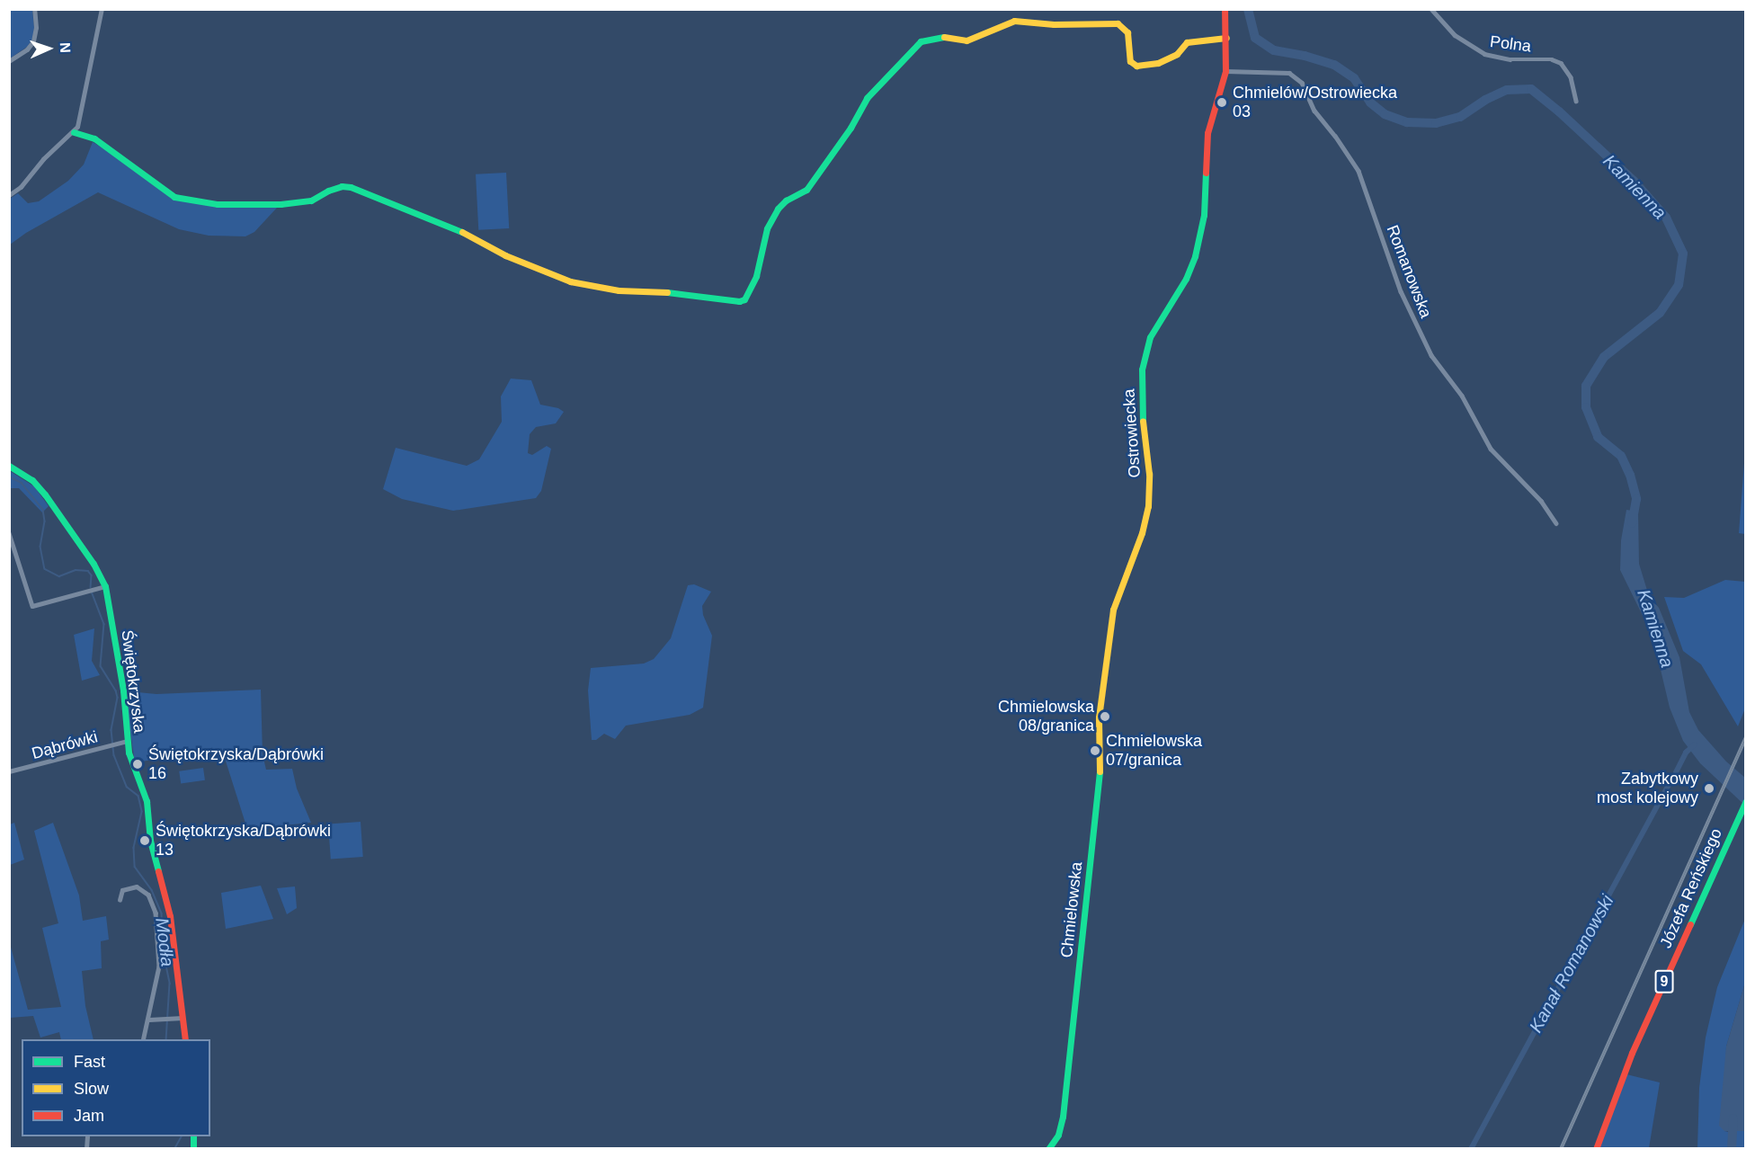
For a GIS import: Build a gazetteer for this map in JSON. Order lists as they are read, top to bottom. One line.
{"streets":{"street":["Polna","Romanowska","Ostrowiecka","Świętokrzyska","Dąbrówki","Józefa Reńskiego","Chmielowska","9"]},"crossings":[["Romanowska","Ostrowiecka"],["Ostrowiecka","Chmielowska"],["Świętokrzyska","Dąbrówki"]],"water":["Kamienna","Modła","Kanał Romanowski"],"places":["Chmielów/Ostrowiecka 03","Chmielowska 08/granica","Chmielowska 07/granica","Świętokrzyska/Dąbrówki 16","Zabytkowy most kolejowy","Świętokrzyska/Dąbrówki 13"],"legend":["Fast","Slow","Jam"],"north":"right"}
